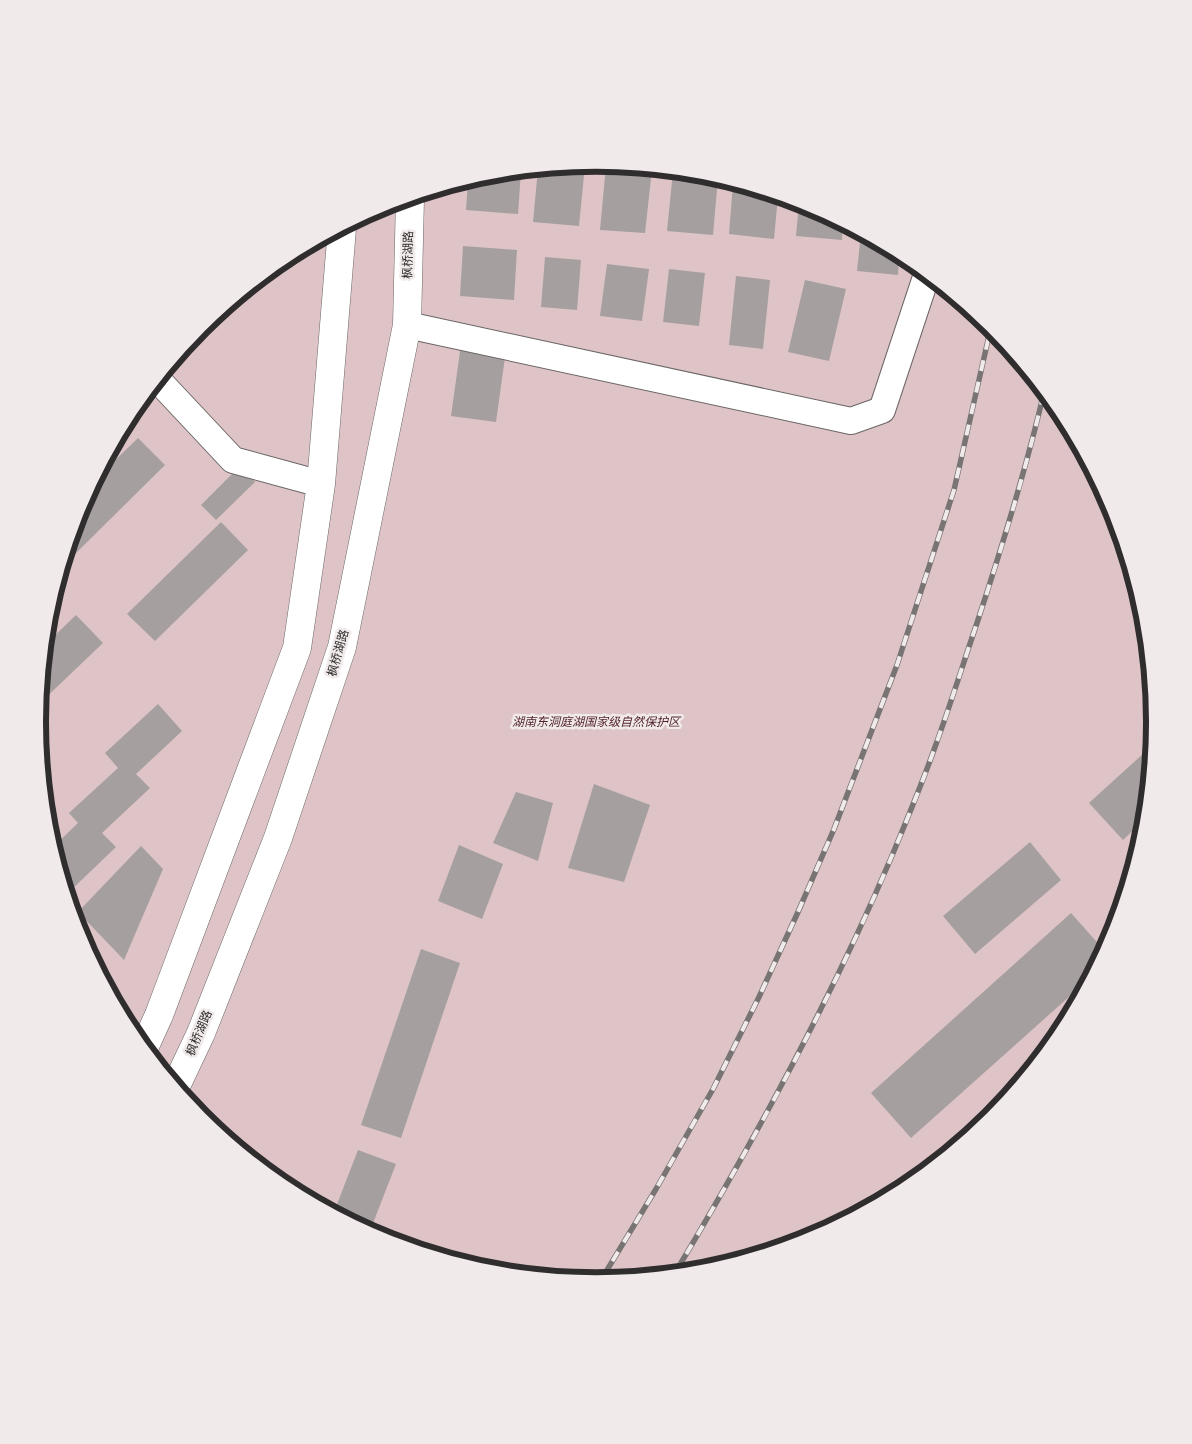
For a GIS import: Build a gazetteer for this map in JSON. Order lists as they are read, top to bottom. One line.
{"streets":{"main road":["枫桥湖路"]},"parks":["湖南东洞庭湖国家级自然保护区"]}
